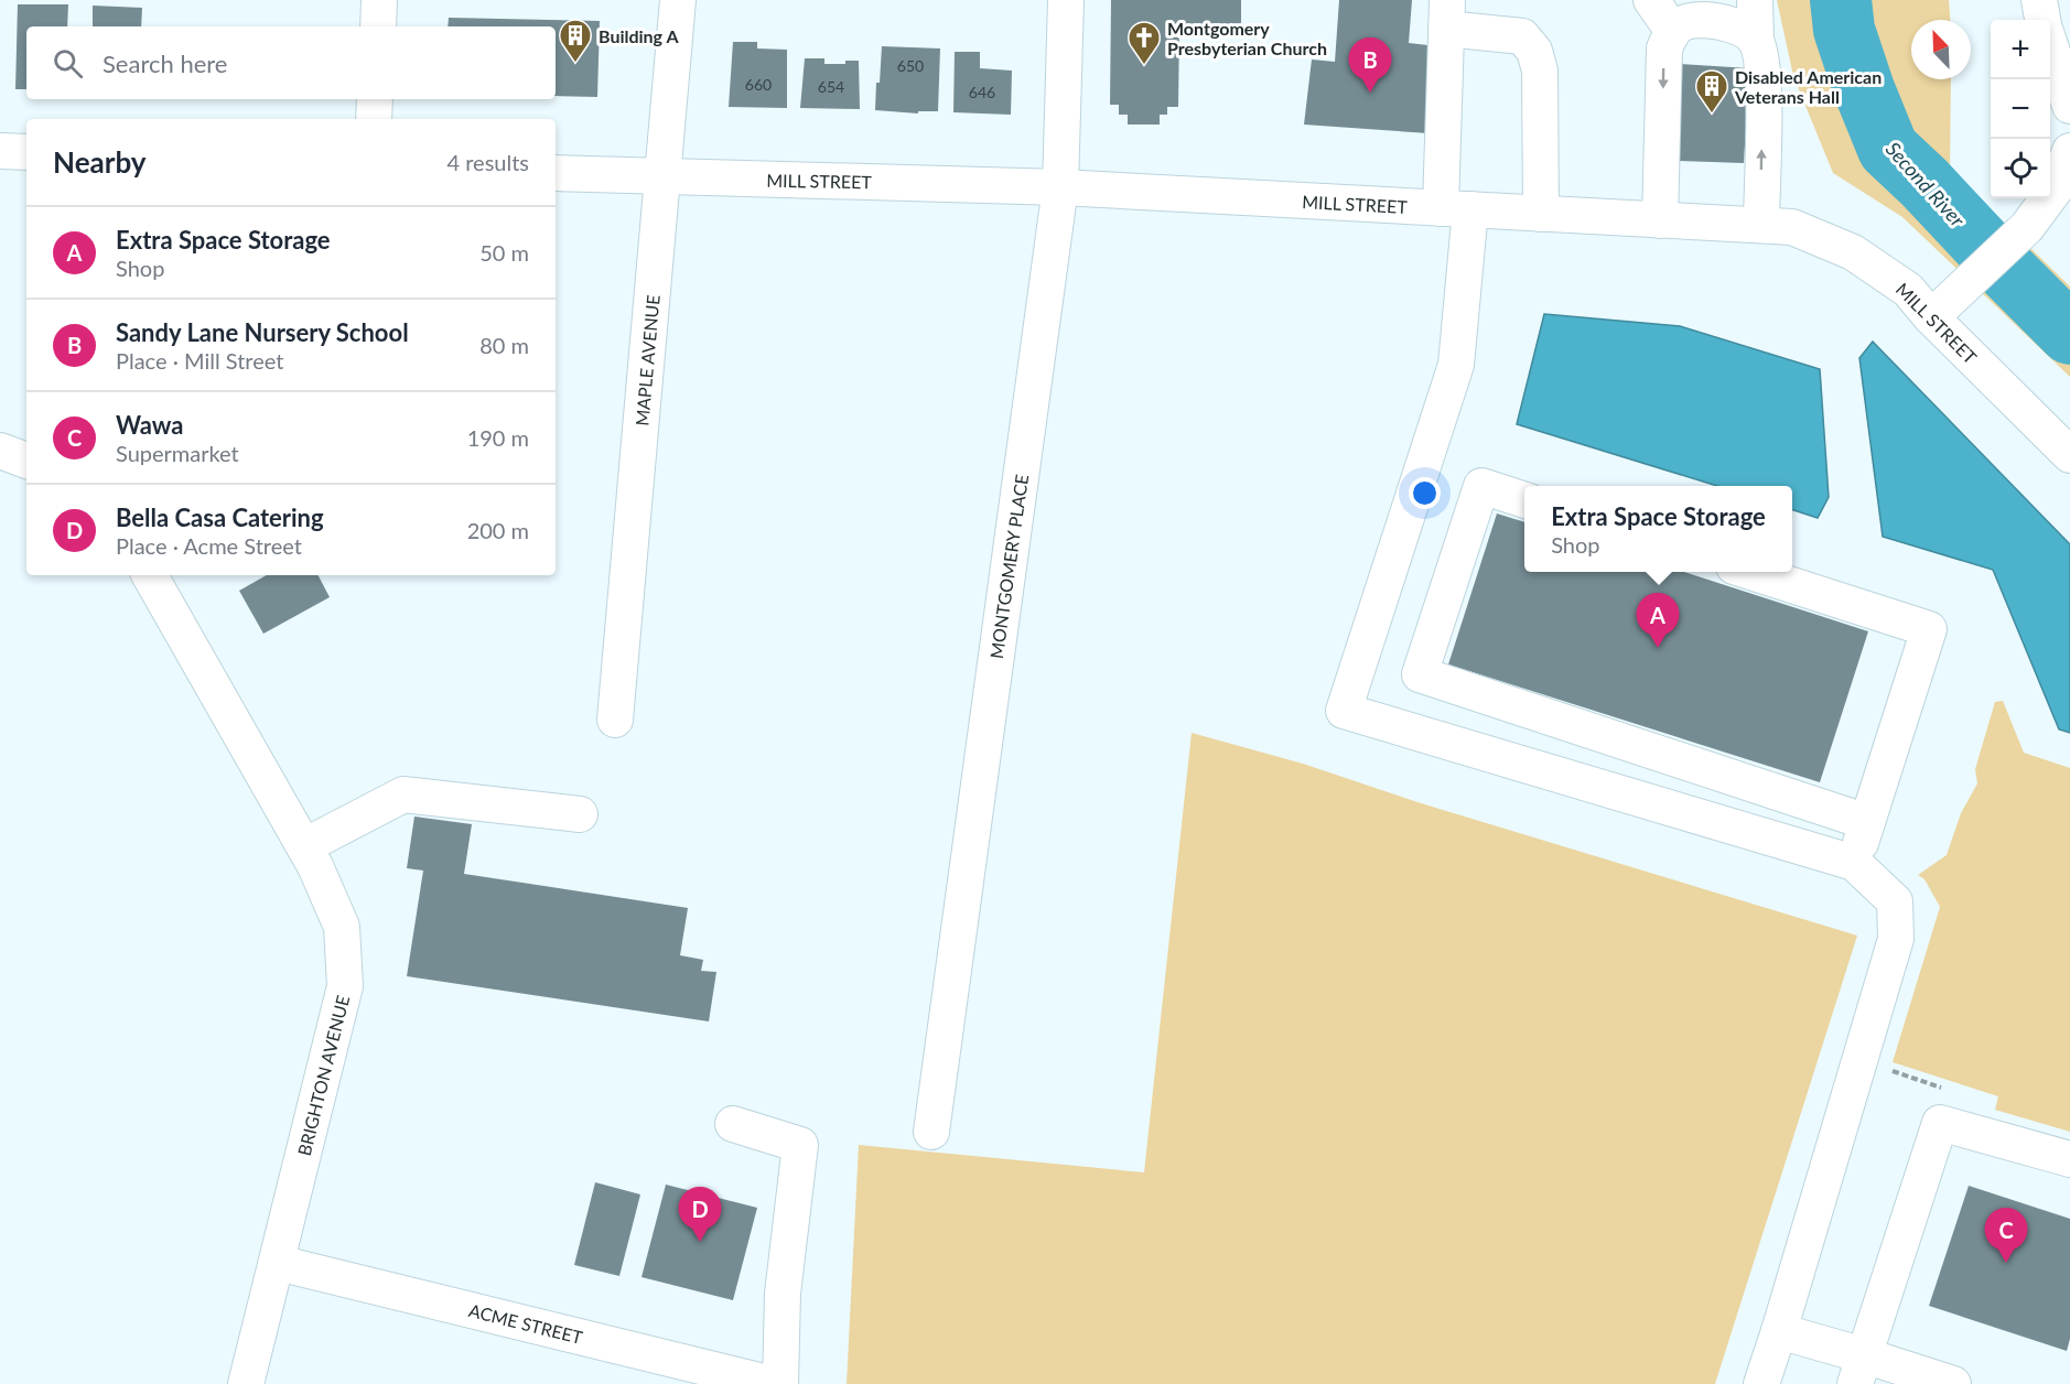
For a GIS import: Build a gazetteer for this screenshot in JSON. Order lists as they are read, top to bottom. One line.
{"streets":{"street":["MILL STREET","MAPLE AVENUE","MONTGOMERY PLACE","BRIGHTON AVENUE","ACME STREET"]},"crossings":[["MILL STREET","MAPLE AVENUE"],["MILL STREET","MONTGOMERY PLACE"],["BRIGHTON AVENUE","ACME STREET"]],"water":["Second River"],"places":{"building":["Building A","Disabled American Veterans Hall"],"church":["Montgomery Presbyterian Church"]},"house_numbers":["650","660","654","646"],"north":"top left","page":{"map_buttons":["+","−"],"search":"Search here","pins":["B","A","D","C"],"heading":["Nearby","4 results"],"list":[{"mark":"A","name":"Extra Space Storage","note":"Shop","value":"50 m"},{"mark":"B","name":"Sandy Lane Nursery School","note":"Place · Mill Street","value":"80 m"},{"mark":"C","name":"Wawa","note":"Supermarket","value":"190 m"},{"mark":"D","name":"Bella Casa Catering","note":"Place · Acme Street","value":"200 m"}],"popup":["Extra Space Storage","Shop"]}}
